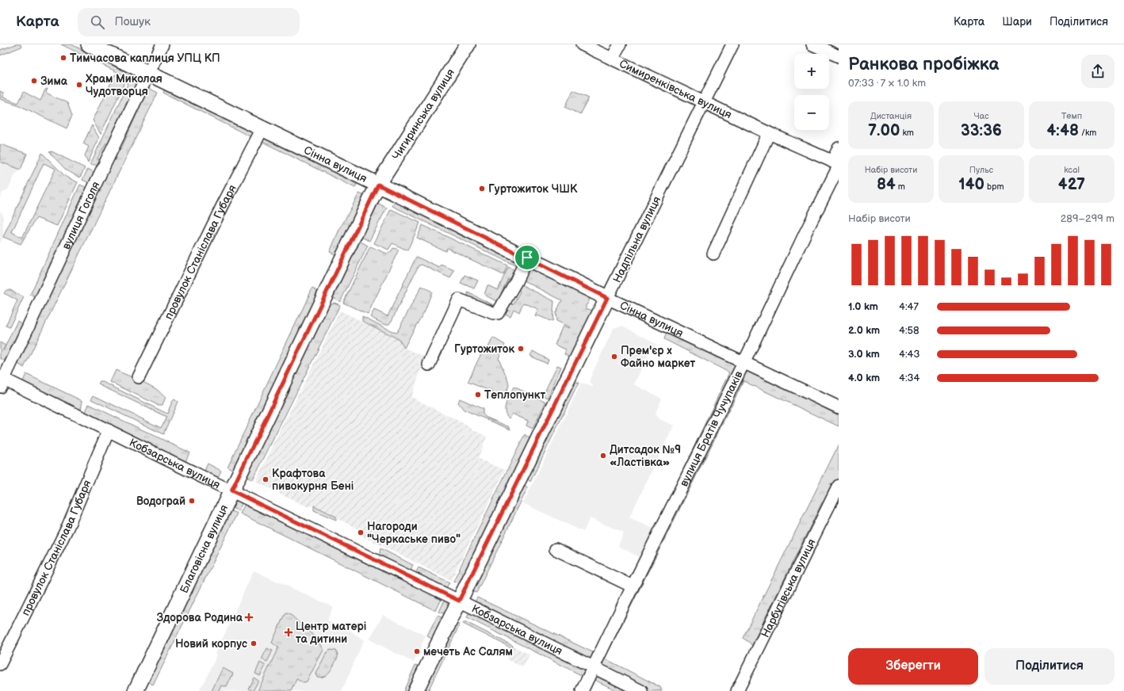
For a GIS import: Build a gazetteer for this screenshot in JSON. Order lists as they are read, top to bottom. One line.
{"streets":{"main road":["Чигиринська вулиця","Сінна вулиця","Надпільна вулиця","Благовісна вулиця"],"street":["Симиренківська вулиця","вулиця Гоголя","провулок Станіслава Губаря","вулиця Братів Чучупаків","Кобзарська вулиця","Нарбутівська вулиця"]},"crossings":[["Симиренківська вулиця","Надпільна вулиця"],["Симиренківська вулиця","вулиця Братів Чучупаків"],["Чигиринська вулиця","Сінна вулиця"],["Чигиринська вулиця","Благовісна вулиця"],["Сінна вулиця","вулиця Гоголя"],["Сінна вулиця","Надпільна вулиця"],["Сінна вулиця","провулок Станіслава Губаря"],["Сінна вулиця","вулиця Братів Чучупаків"],["Сінна вулиця","Благовісна вулиця"],["вулиця Гоголя","Кобзарська вулиця"],["Надпільна вулиця","Кобзарська вулиця"],["провулок Станіслава Губаря","Кобзарська вулиця"],["вулиця Братів Чучупаків","Кобзарська вулиця"],["Кобзарська вулиця","Благовісна вулиця"]],"places":{"other":["Тимчасова каплиця УПЦ КП","Зима","Храм Миколая Чудотворця","Гуртожиток ЧШК","Гуртожиток","Прем'єр х Файно маркет","Теплопункт","Дитсадок №9 «Ластівка»","Крафтова пивокурня Бені","Водограй","Нагороди \"Черкаське пиво\"","Новий корпус","мечеть Ас Салям"],"health":["Здорова Родина","Центр матері та дитини"]},"page":{"header":"Карта","search":"Пошук","nav":["Карта","Шари","Поділитися"],"heading":["Ранкова пробіжка","07:33 · 7 × 1.0 km"],"map_buttons":["+","−"],"stats":[["Дистанція","7.00 km"],["Час","33:36"],["Темп","4:48 /km"],["Набір висоти","84 m"],["Пульс","140 bpm"],["kcal","427"]],"chart":["Набір висоти","289–299 m"],"list":[{"name":"1.0 km","note":"4:47"},{"name":"2.0 km","note":"4:58"},{"name":"3.0 km","note":"4:43"},{"name":"4.0 km","note":"4:34"}],"buttons":["Зберегти","Поділитися"]}}
